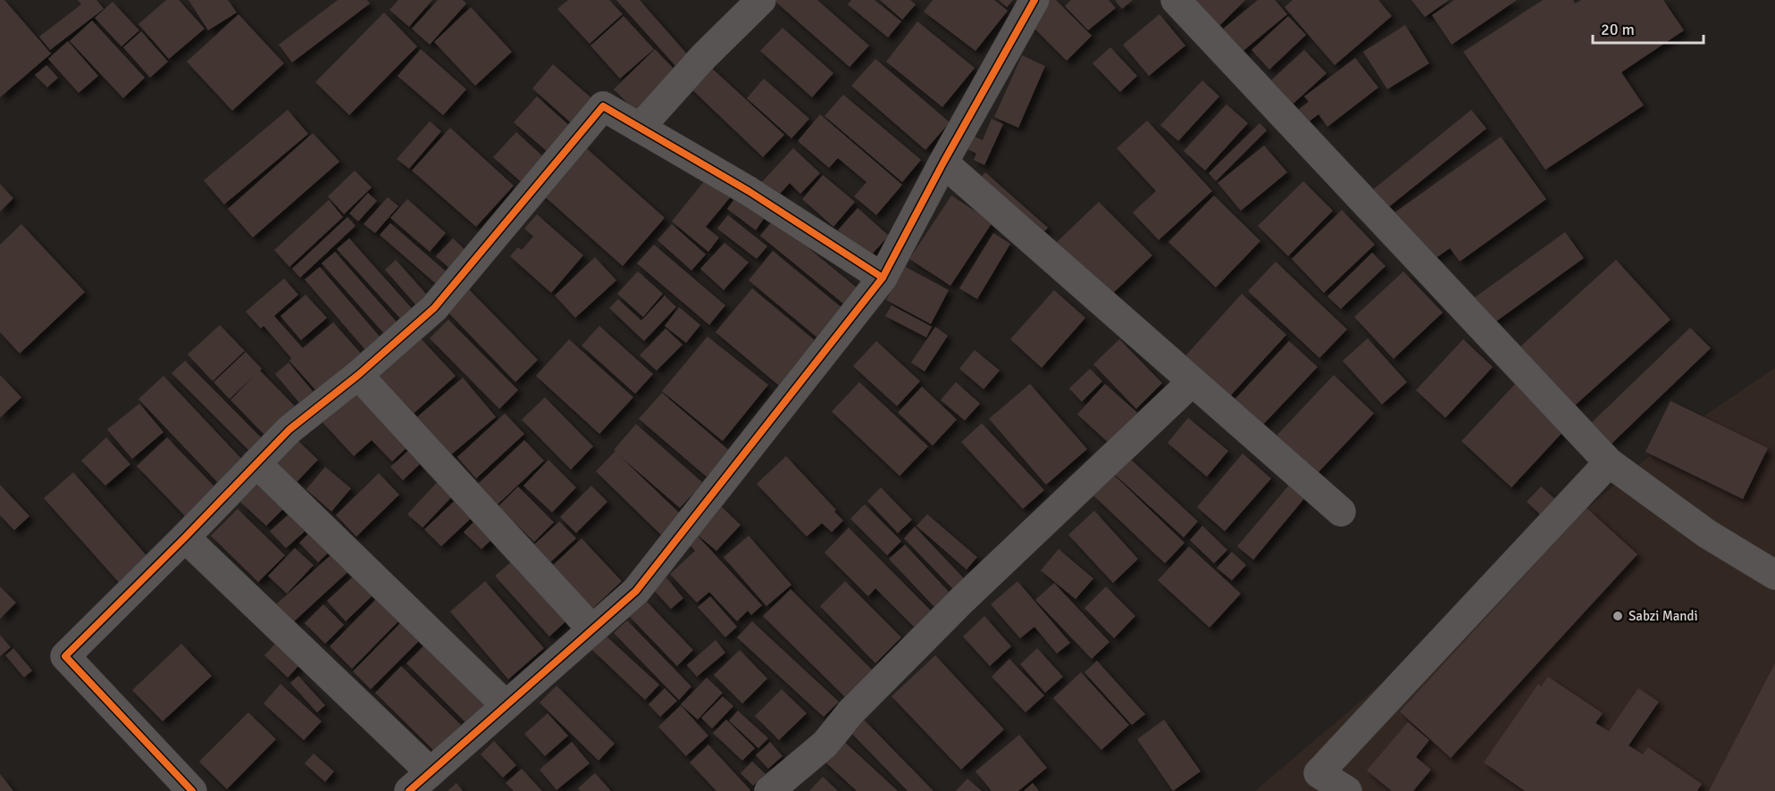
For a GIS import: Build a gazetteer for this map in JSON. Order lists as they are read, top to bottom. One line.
{"places":["Sabzi Mandi"],"scale_bar":"20 m"}
